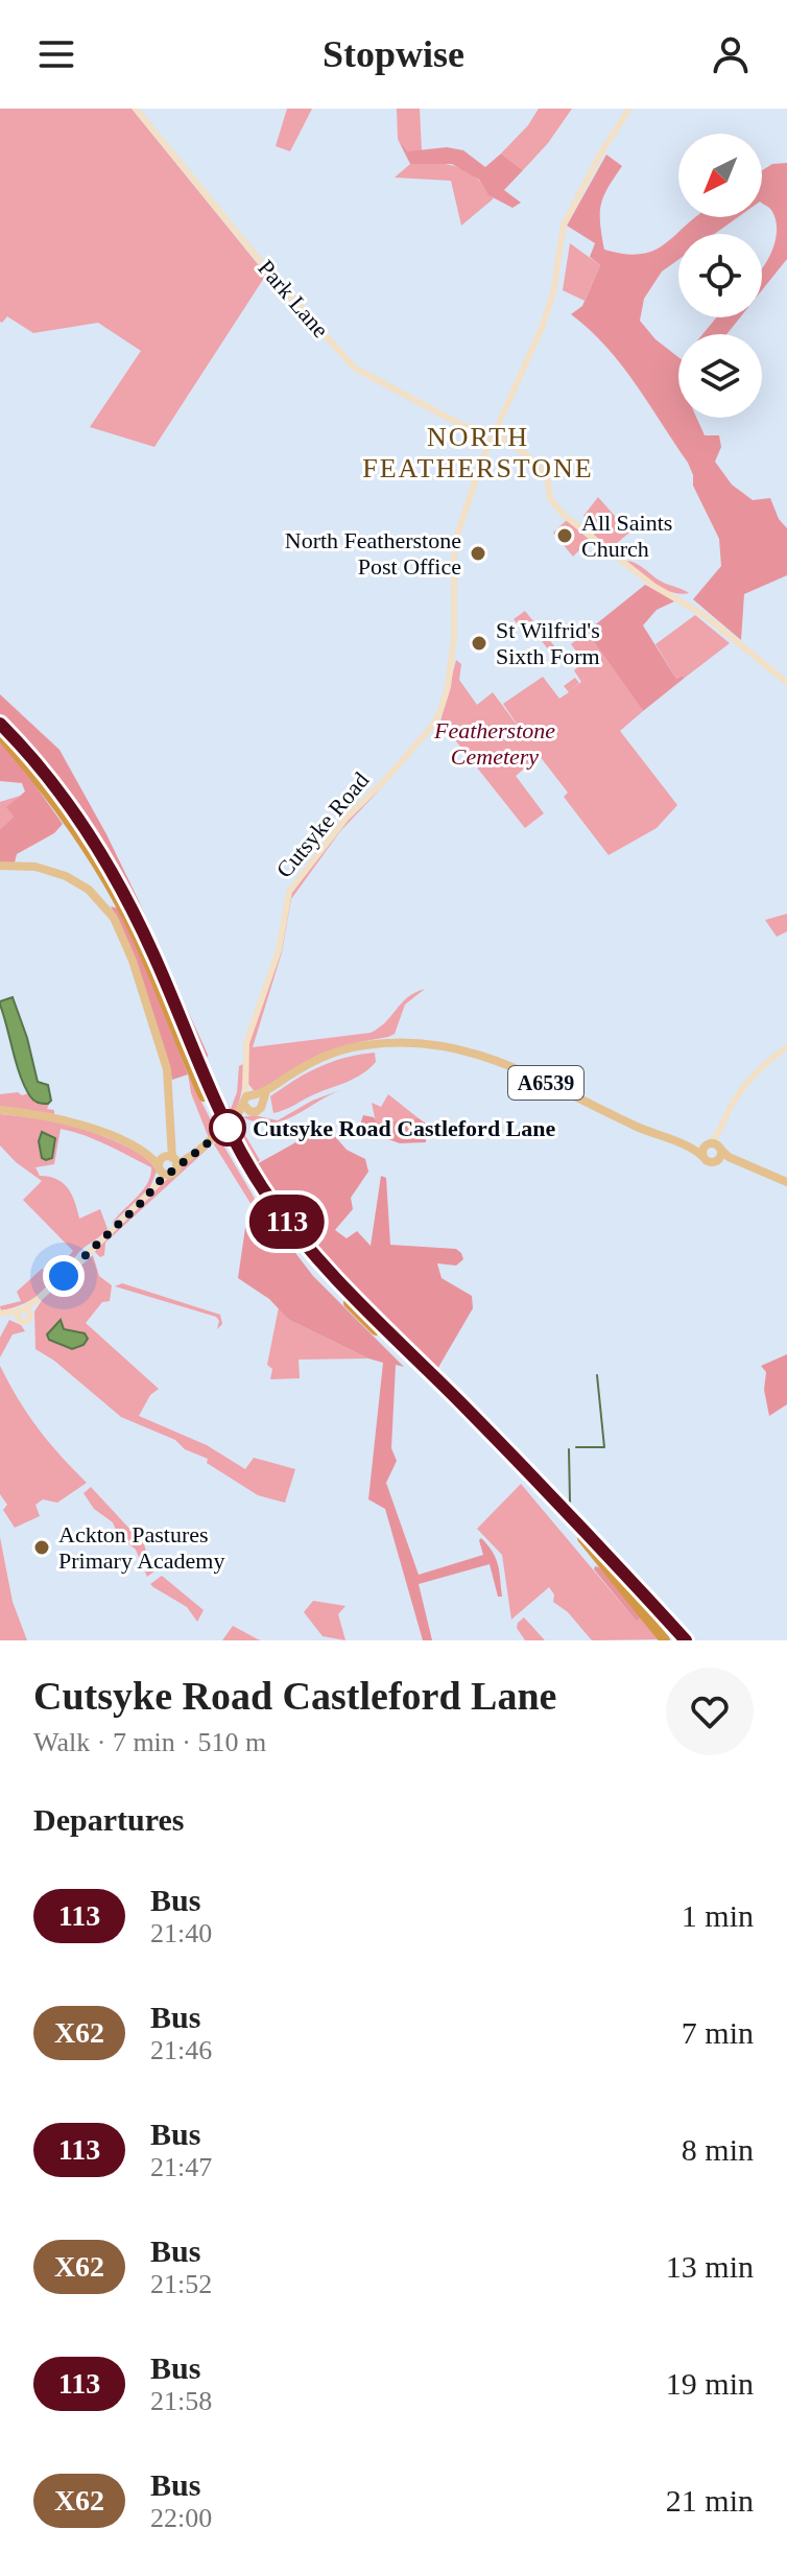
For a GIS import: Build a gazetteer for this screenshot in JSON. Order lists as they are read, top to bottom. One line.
{"streets":{"main road":["Park Lane","Cutsyke Road","A6539"]},"crossings":[["Park Lane","Cutsyke Road"]],"districts":["NORTH FEATHERSTONE"],"parks":["Featherstone Cemetery"],"places":["All Saints Church","North Featherstone Post Office","St Wilfrid's Sixth Form","Cutsyke Road Castleford Lane","Ackton Pastures Primary Academy"],"lines":["bus line 113"],"north":"bottom left","page":{"header":"Stopwise","on_map":"113","heading":[["Cutsyke Road Castleford Lane","Walk · 7 min · 510 m"],"Departures"],"list":[{"mark":"113","name":"Bus","note":"21:40","value":"1 min"},{"mark":"X62","name":"Bus","note":"21:46","value":"7 min"},{"mark":"113","name":"Bus","note":"21:47","value":"8 min"},{"mark":"X62","name":"Bus","note":"21:52","value":"13 min"},{"mark":"113","name":"Bus","note":"21:58","value":"19 min"},{"mark":"X62","name":"Bus","note":"22:00","value":"21 min"}]}}
